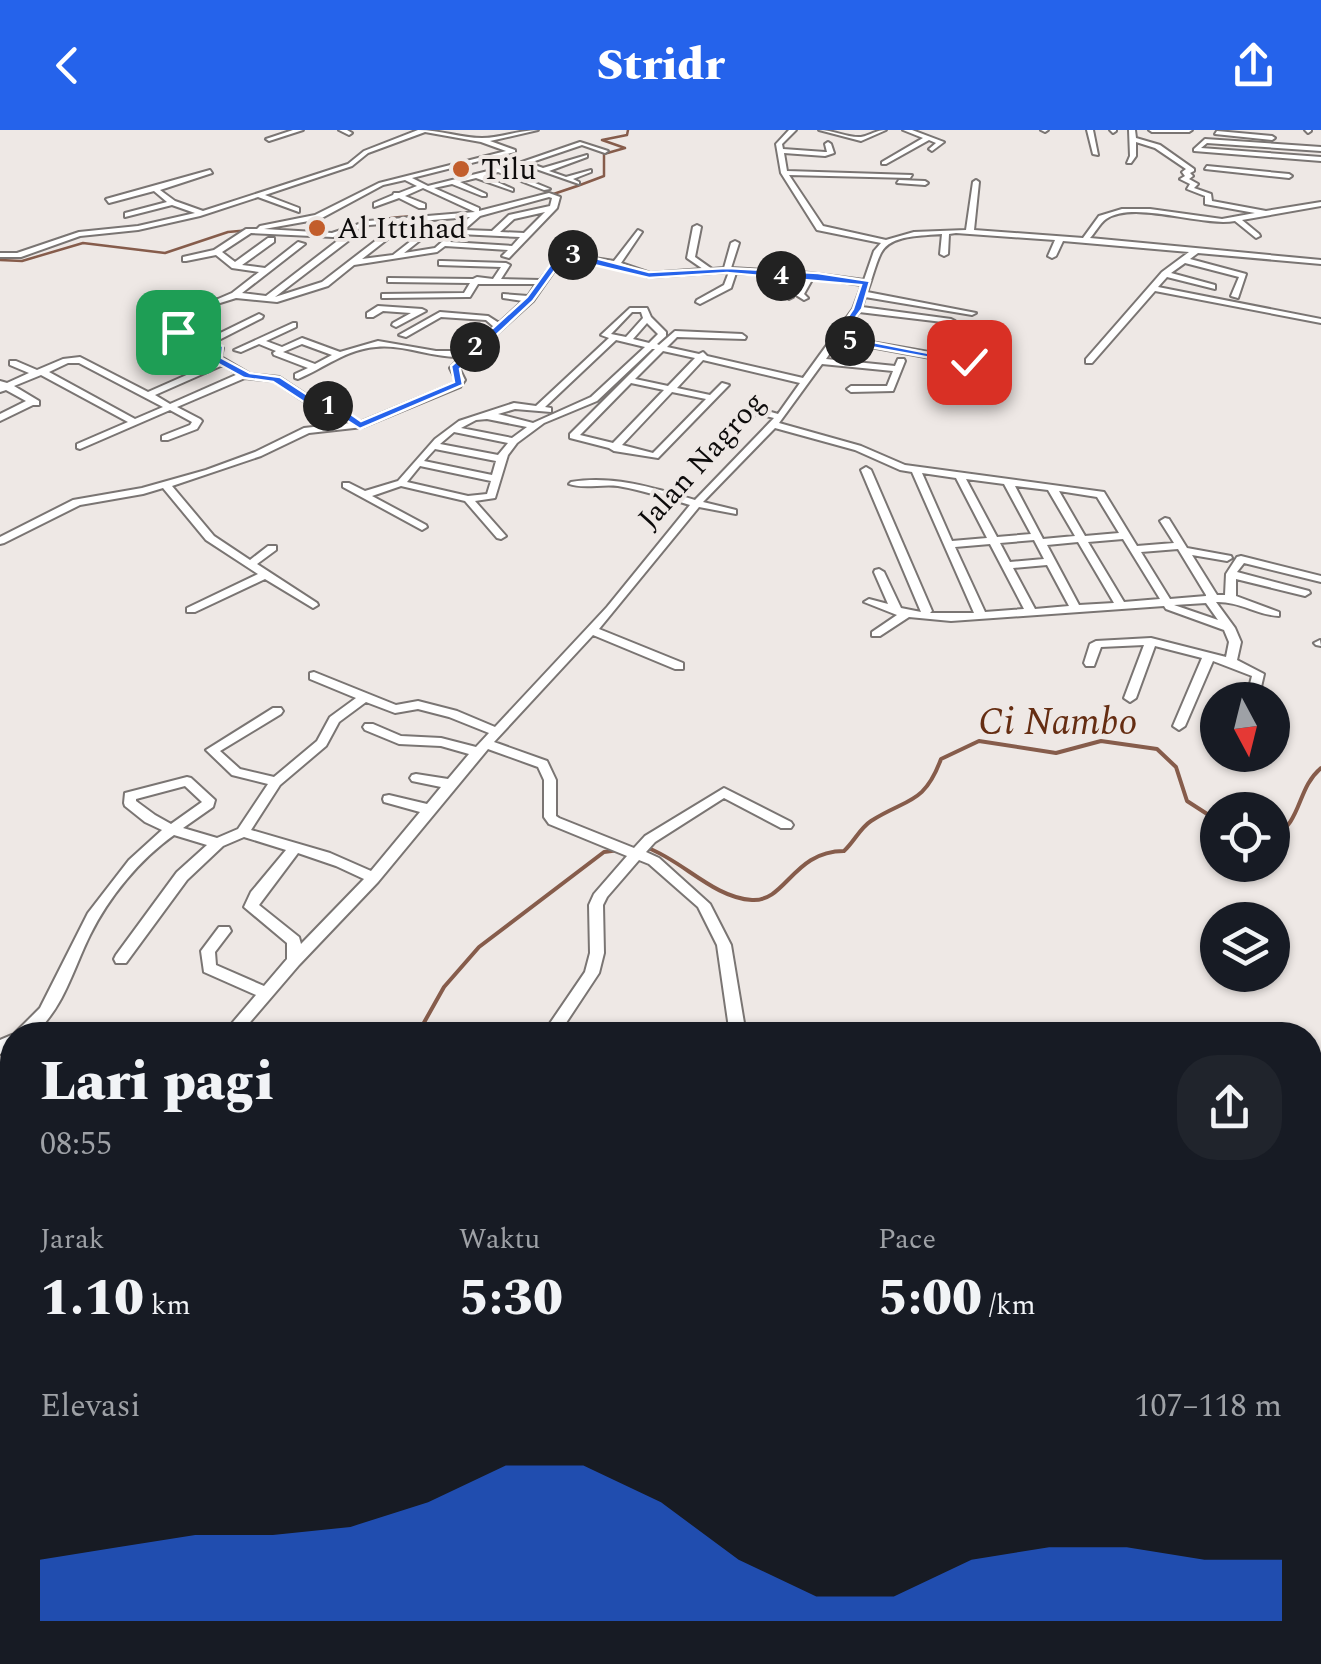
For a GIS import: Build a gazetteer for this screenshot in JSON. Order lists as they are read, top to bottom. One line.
{"streets":{"street":["Jalan Nagrog"]},"water":["Ci Nambo"],"places":["Tilu","Al Ittihad"],"north":"bottom","page":{"header":"Stridr","pins":["3","4","5","2","1"],"heading":["Lari pagi","08:55"],"stats":[["Jarak","1.10 km"],["Waktu","5:30"],["Pace","5:00 /km"]],"chart":["Elevasi","107–118 m"]}}
